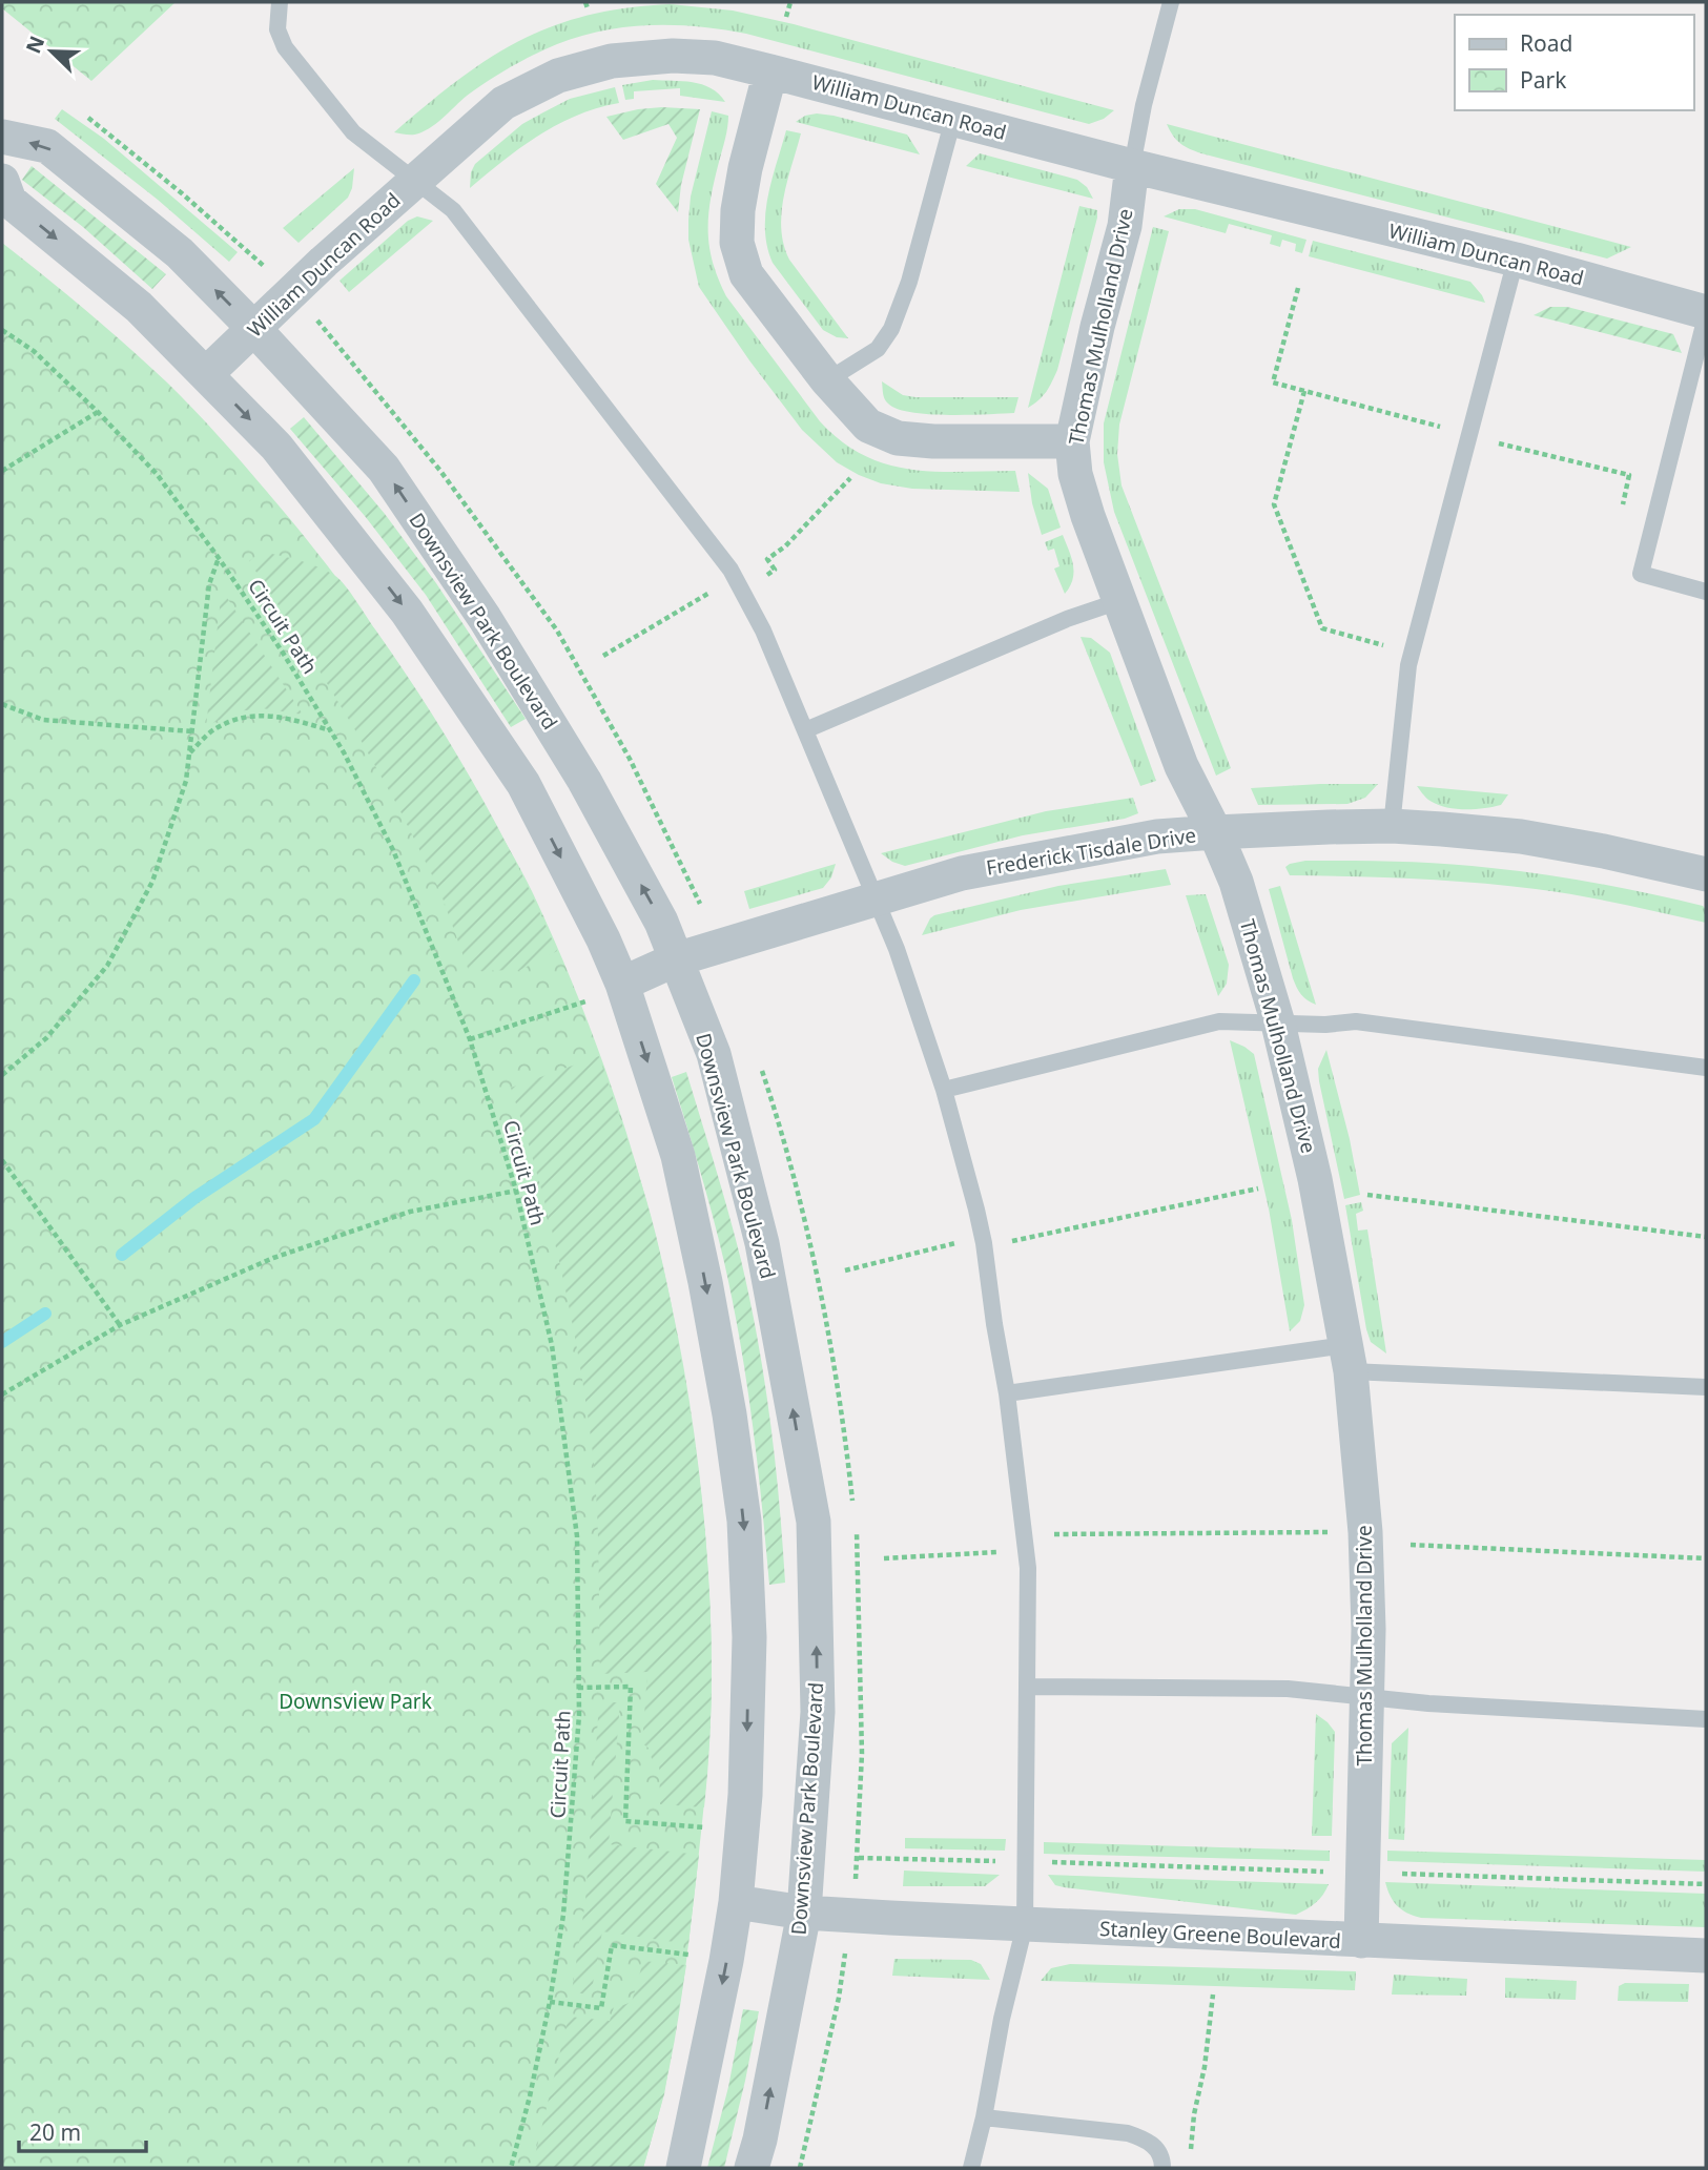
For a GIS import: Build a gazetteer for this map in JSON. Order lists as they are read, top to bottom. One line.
{"streets":{"street":["William Duncan Road","Thomas Mulholland Drive","Downsview Park Boulevard","Frederick Tisdale Drive","Stanley Greene Boulevard"],"path":["Circuit Path"]},"crossings":[["William Duncan Road","Thomas Mulholland Drive"],["William Duncan Road","Downsview Park Boulevard"],["Thomas Mulholland Drive","Frederick Tisdale Drive"],["Thomas Mulholland Drive","Stanley Greene Boulevard"],["Downsview Park Boulevard","Frederick Tisdale Drive"],["Downsview Park Boulevard","Stanley Greene Boulevard"]],"parks":["Downsview Park"],"legend":["Road","Park"],"scale_bar":"20 m","north":"top left"}
